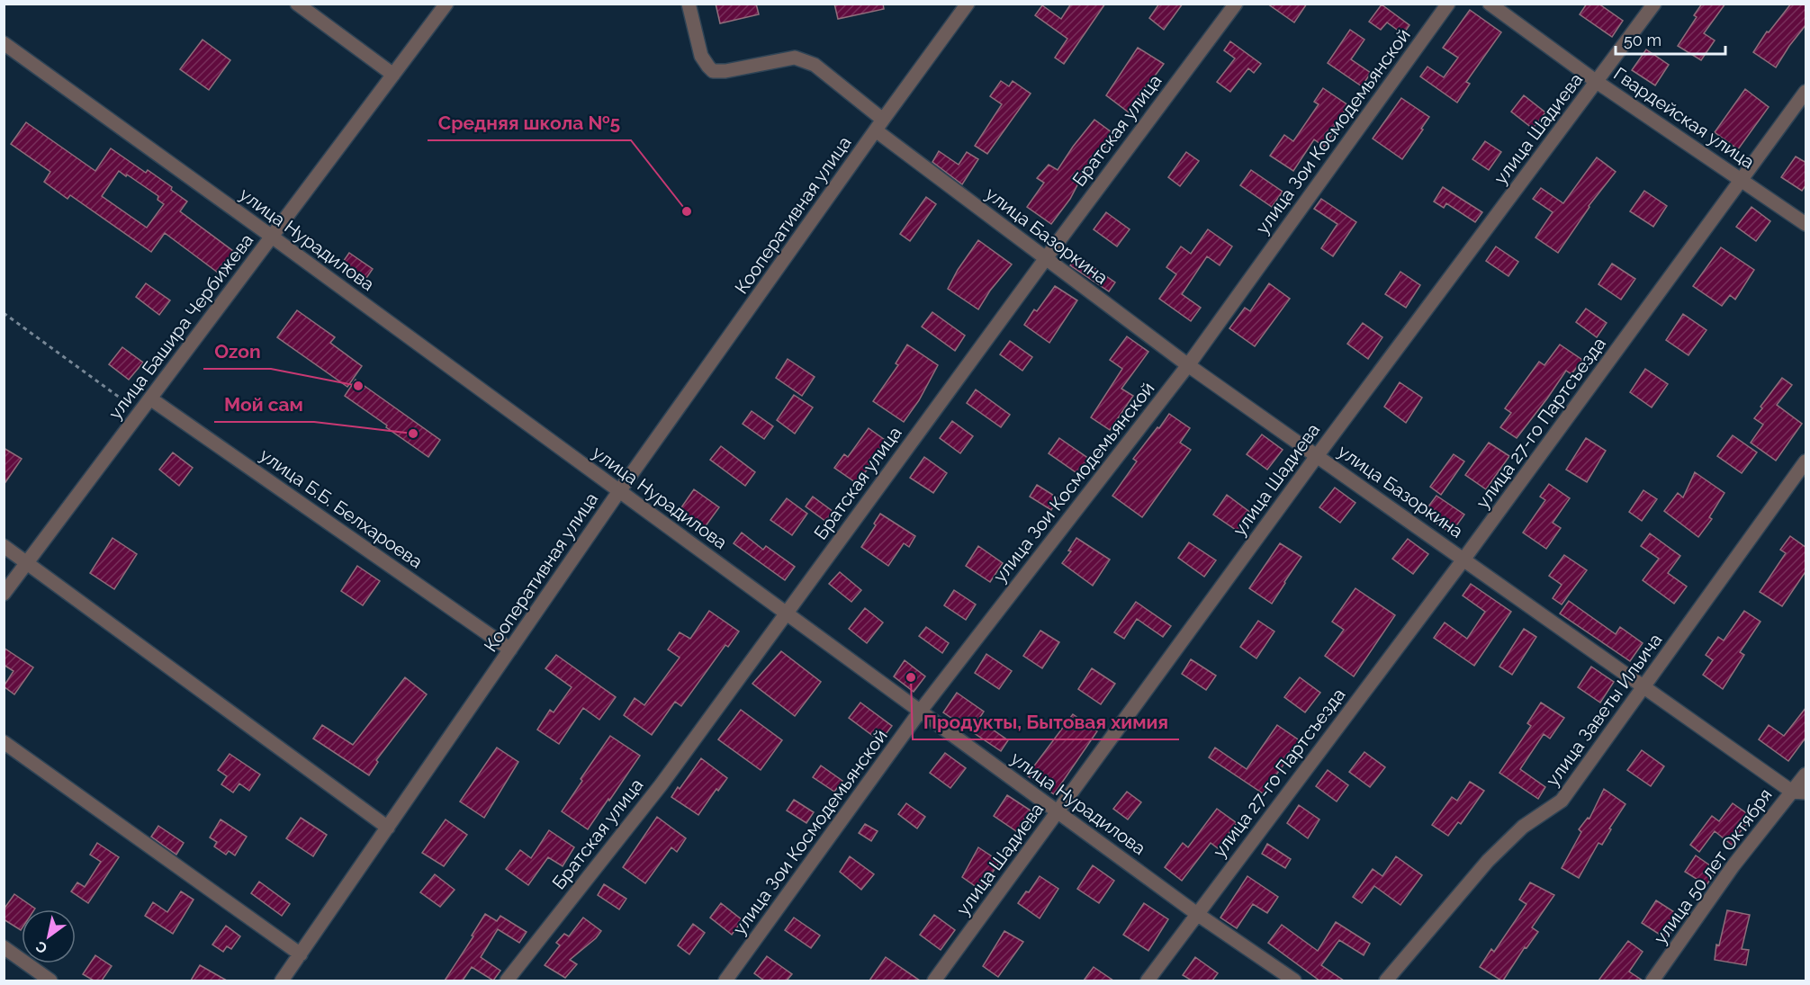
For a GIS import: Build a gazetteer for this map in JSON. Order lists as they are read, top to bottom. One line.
{"streets":{"street":["Гвардейская улица","улица Шадиева","Братская улица","улица Зои Космодемьянской","Кооперативная улица","улица Базоркина","улица Нурадилова","улица Башира Чербижева","улица 27-го Партсъезда","улица Б.Б. Белхароева","улица Заветы Ильича","улица 50 лет Октября"]},"crossings":[["Гвардейская улица","улица Шадиева"],["Гвардейская улица","улица 27-го Партсъезда"],["улица Шадиева","улица Базоркина"],["улица Шадиева","улица Нурадилова"],["Братская улица","улица Базоркина"],["Братская улица","улица Нурадилова"],["улица Зои Космодемьянской","улица Базоркина"],["улица Зои Космодемьянской","улица Нурадилова"],["Кооперативная улица","улица Базоркина"],["Кооперативная улица","улица Нурадилова"],["Кооперативная улица","улица Б.Б. Белхароева"],["улица Базоркина","улица 27-го Партсъезда"],["улица Базоркина","улица Заветы Ильича"],["улица Базоркина","улица 50 лет Октября"],["улица Нурадилова","улица Башира Чербижева"],["улица Нурадилова","улица 27-го Партсъезда"],["улица Башира Чербижева","улица Б.Б. Белхароева"]],"places":["Средняя школа №5","Ozon","Мой сам","Продукты, Бытовая химия"],"scale_bar":"50 m","north":"bottom left"}
